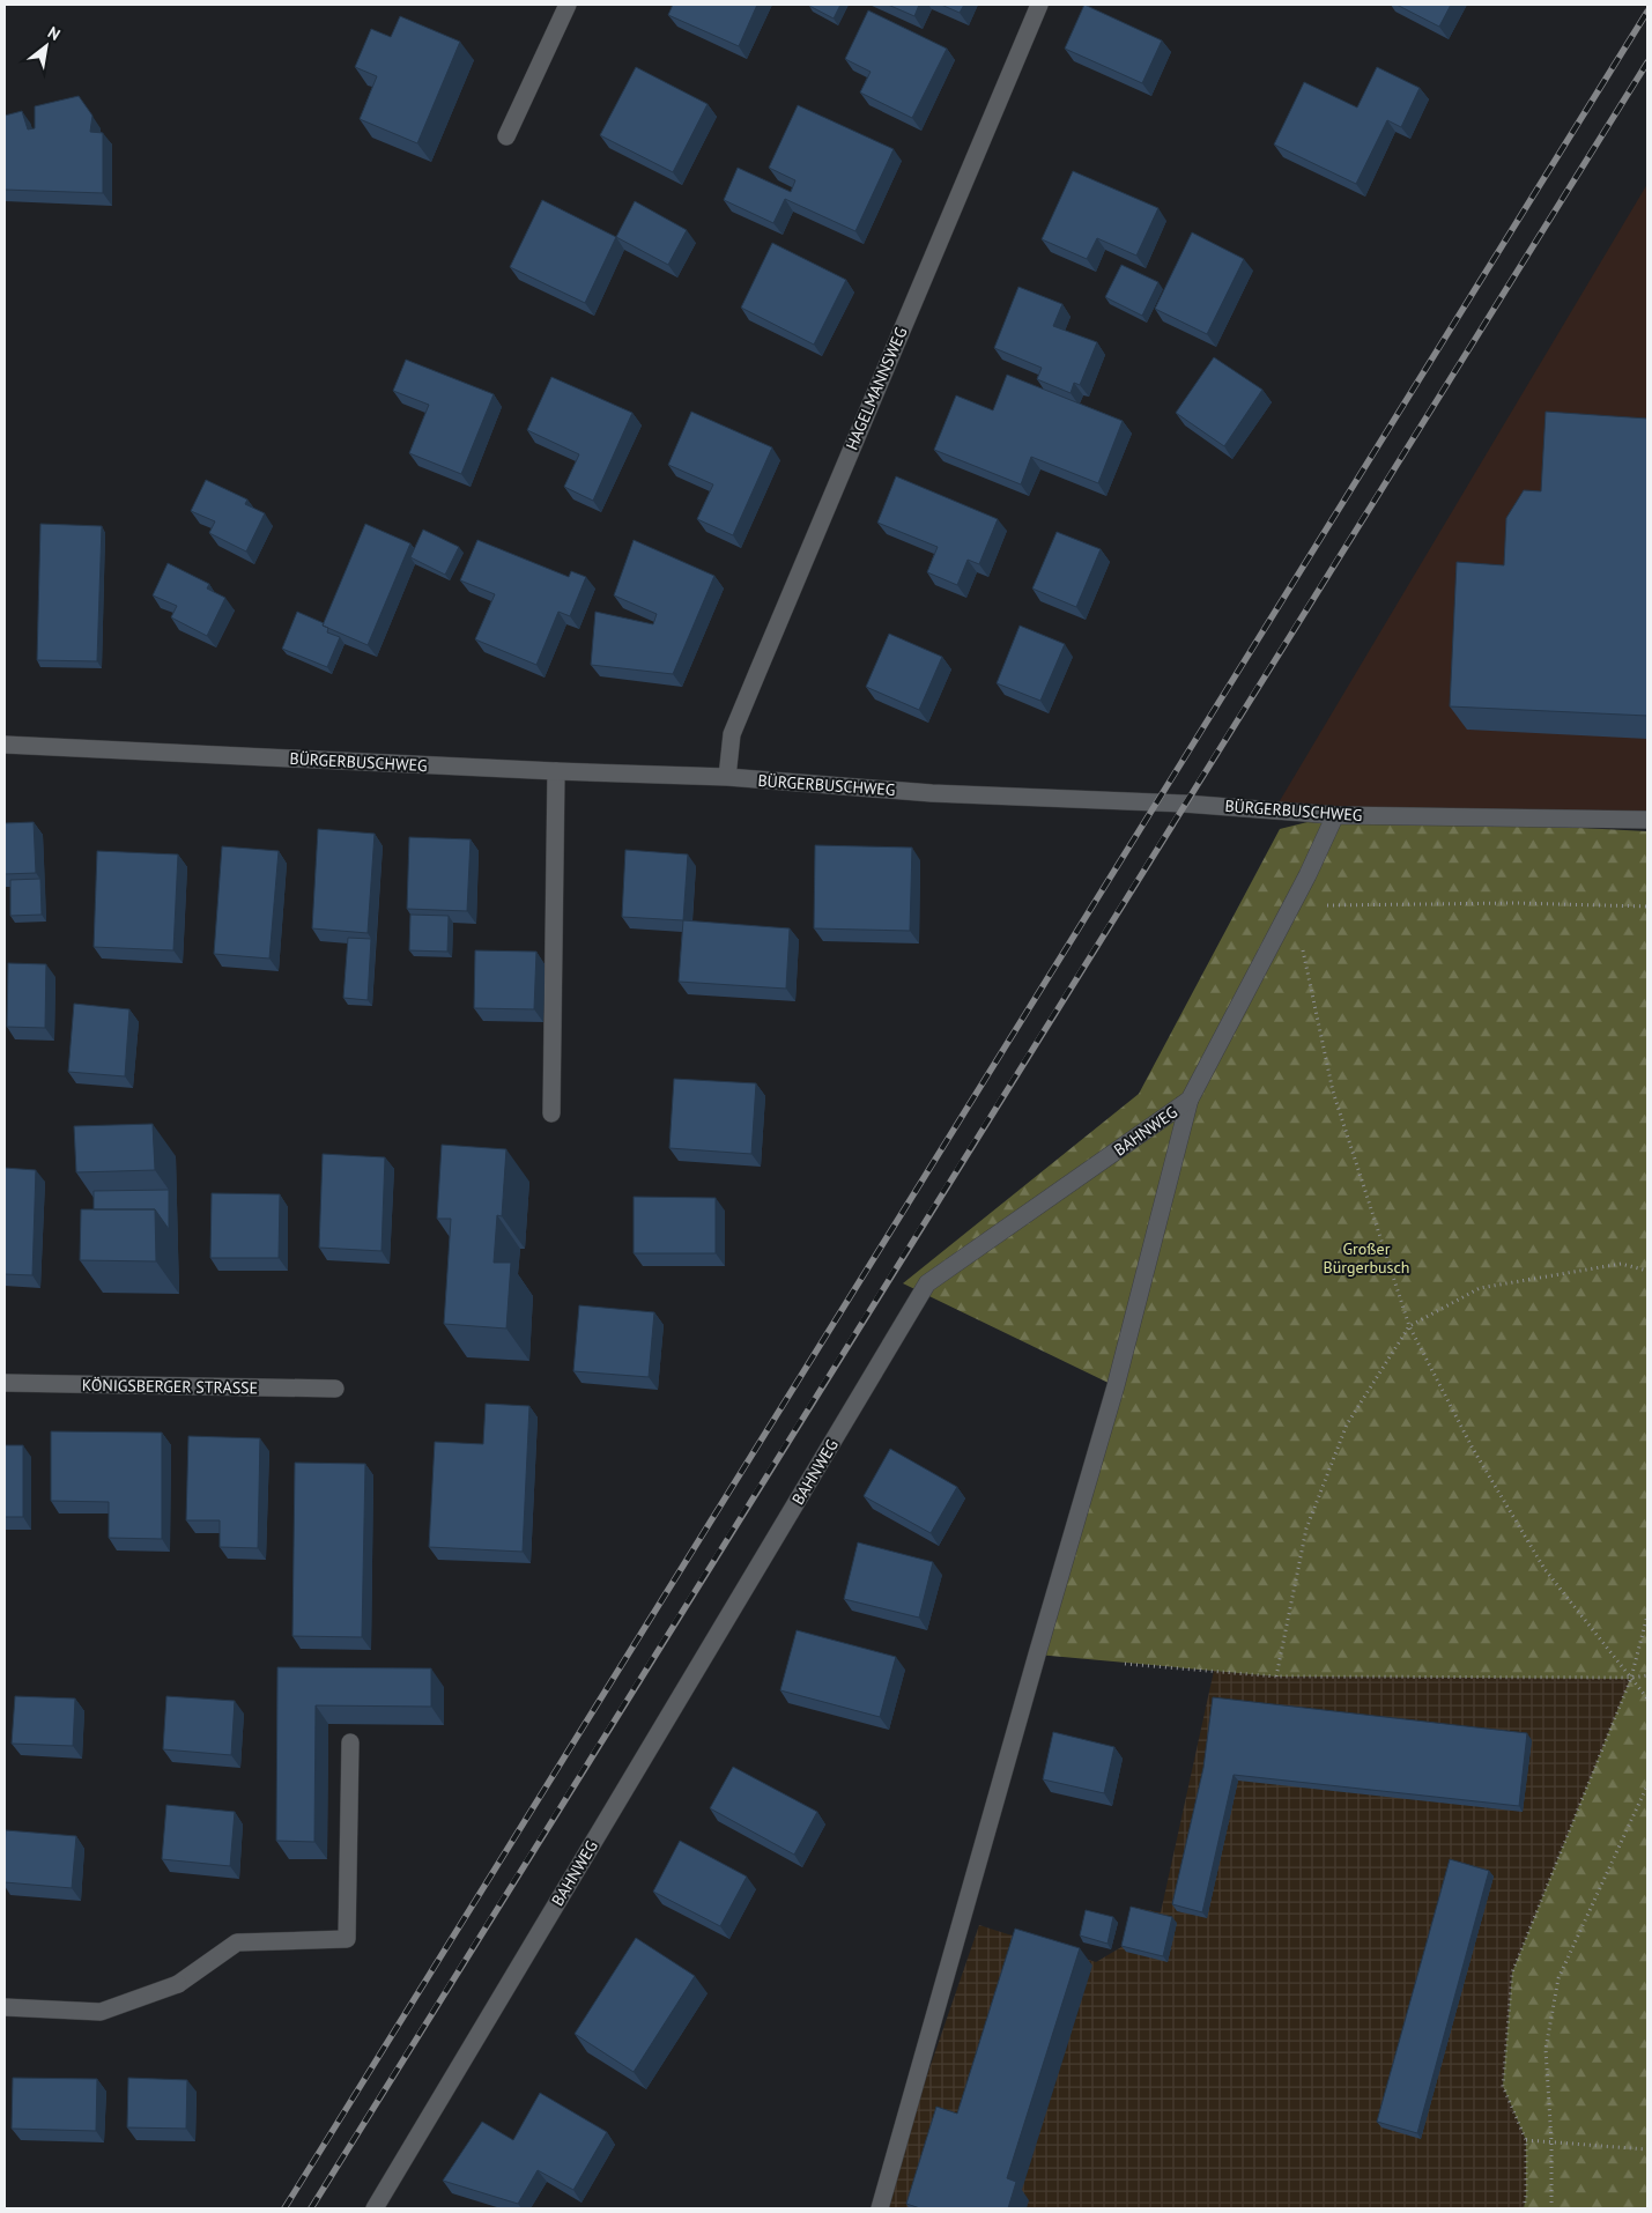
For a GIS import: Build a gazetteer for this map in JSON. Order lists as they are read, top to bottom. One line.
{"streets":{"street":["HAGELMANNSWEG","BÜRGERBUSCHWEG","BAHNWEG","KÖNIGSBERGER STRASSE"]},"crossings":[["HAGELMANNSWEG","BÜRGERBUSCHWEG"],["BÜRGERBUSCHWEG","BAHNWEG"]],"parks":["Großer Bürgerbusch"],"north":"top right"}
